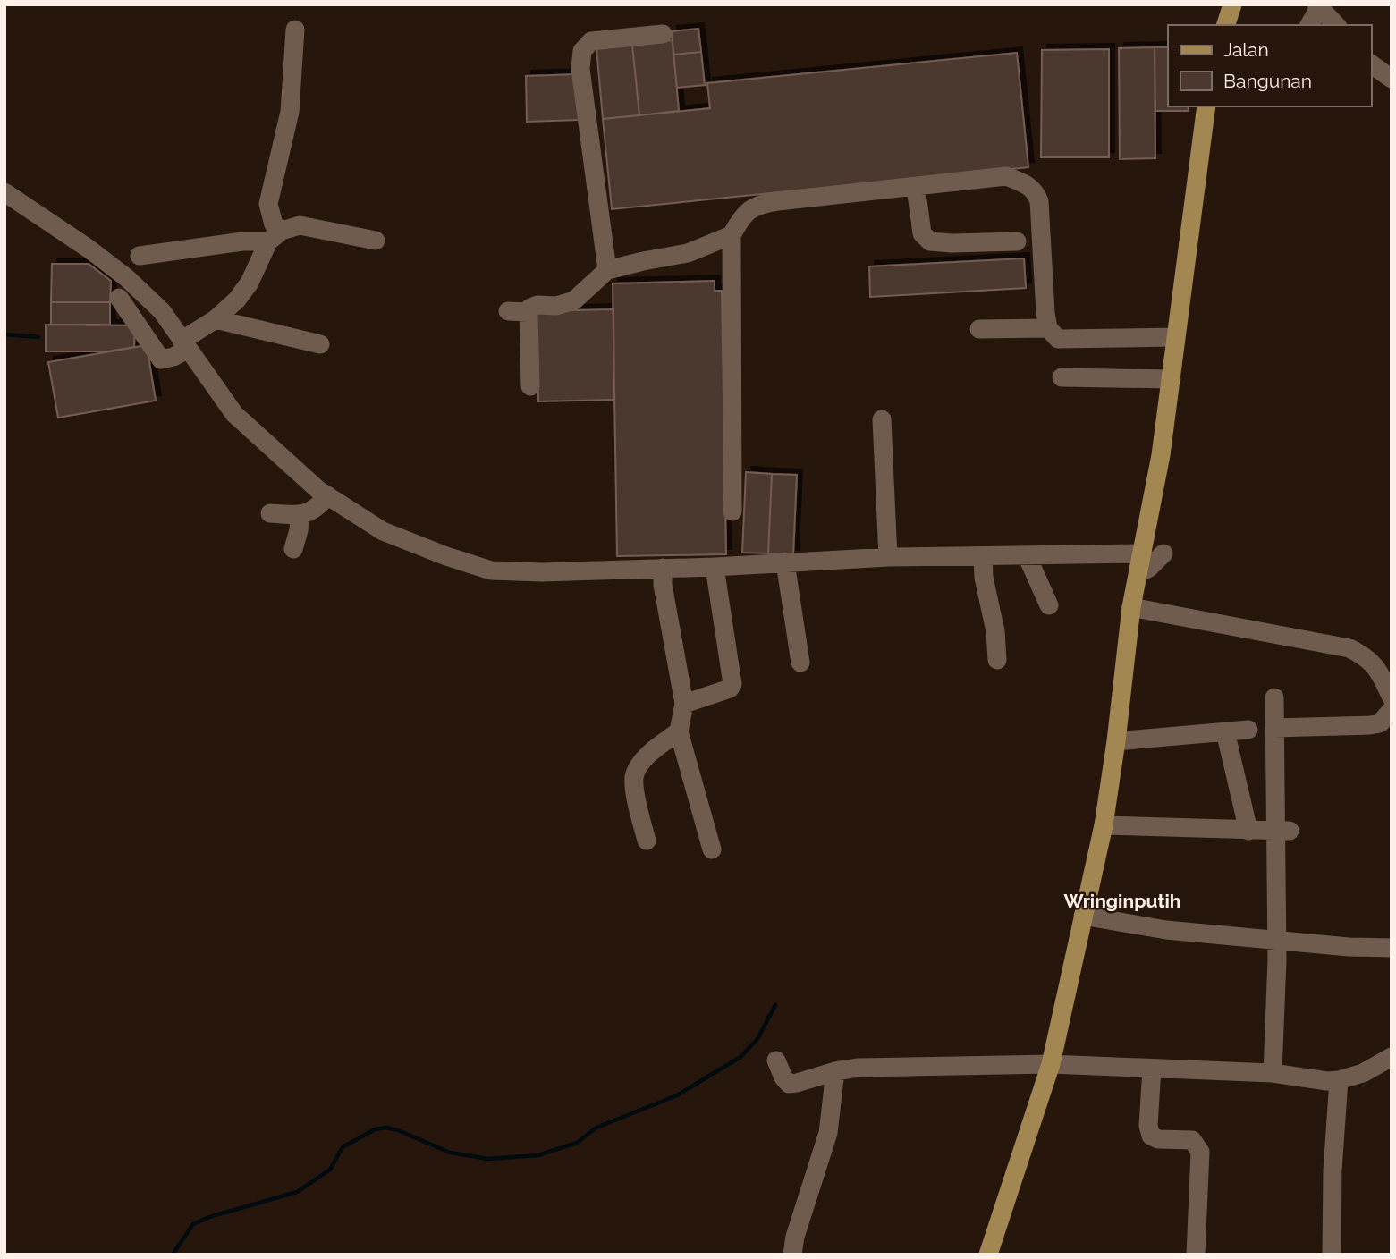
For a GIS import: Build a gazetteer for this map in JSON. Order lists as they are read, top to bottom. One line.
{"districts":["Wringinputih"],"legend":["Jalan","Bangunan"]}
